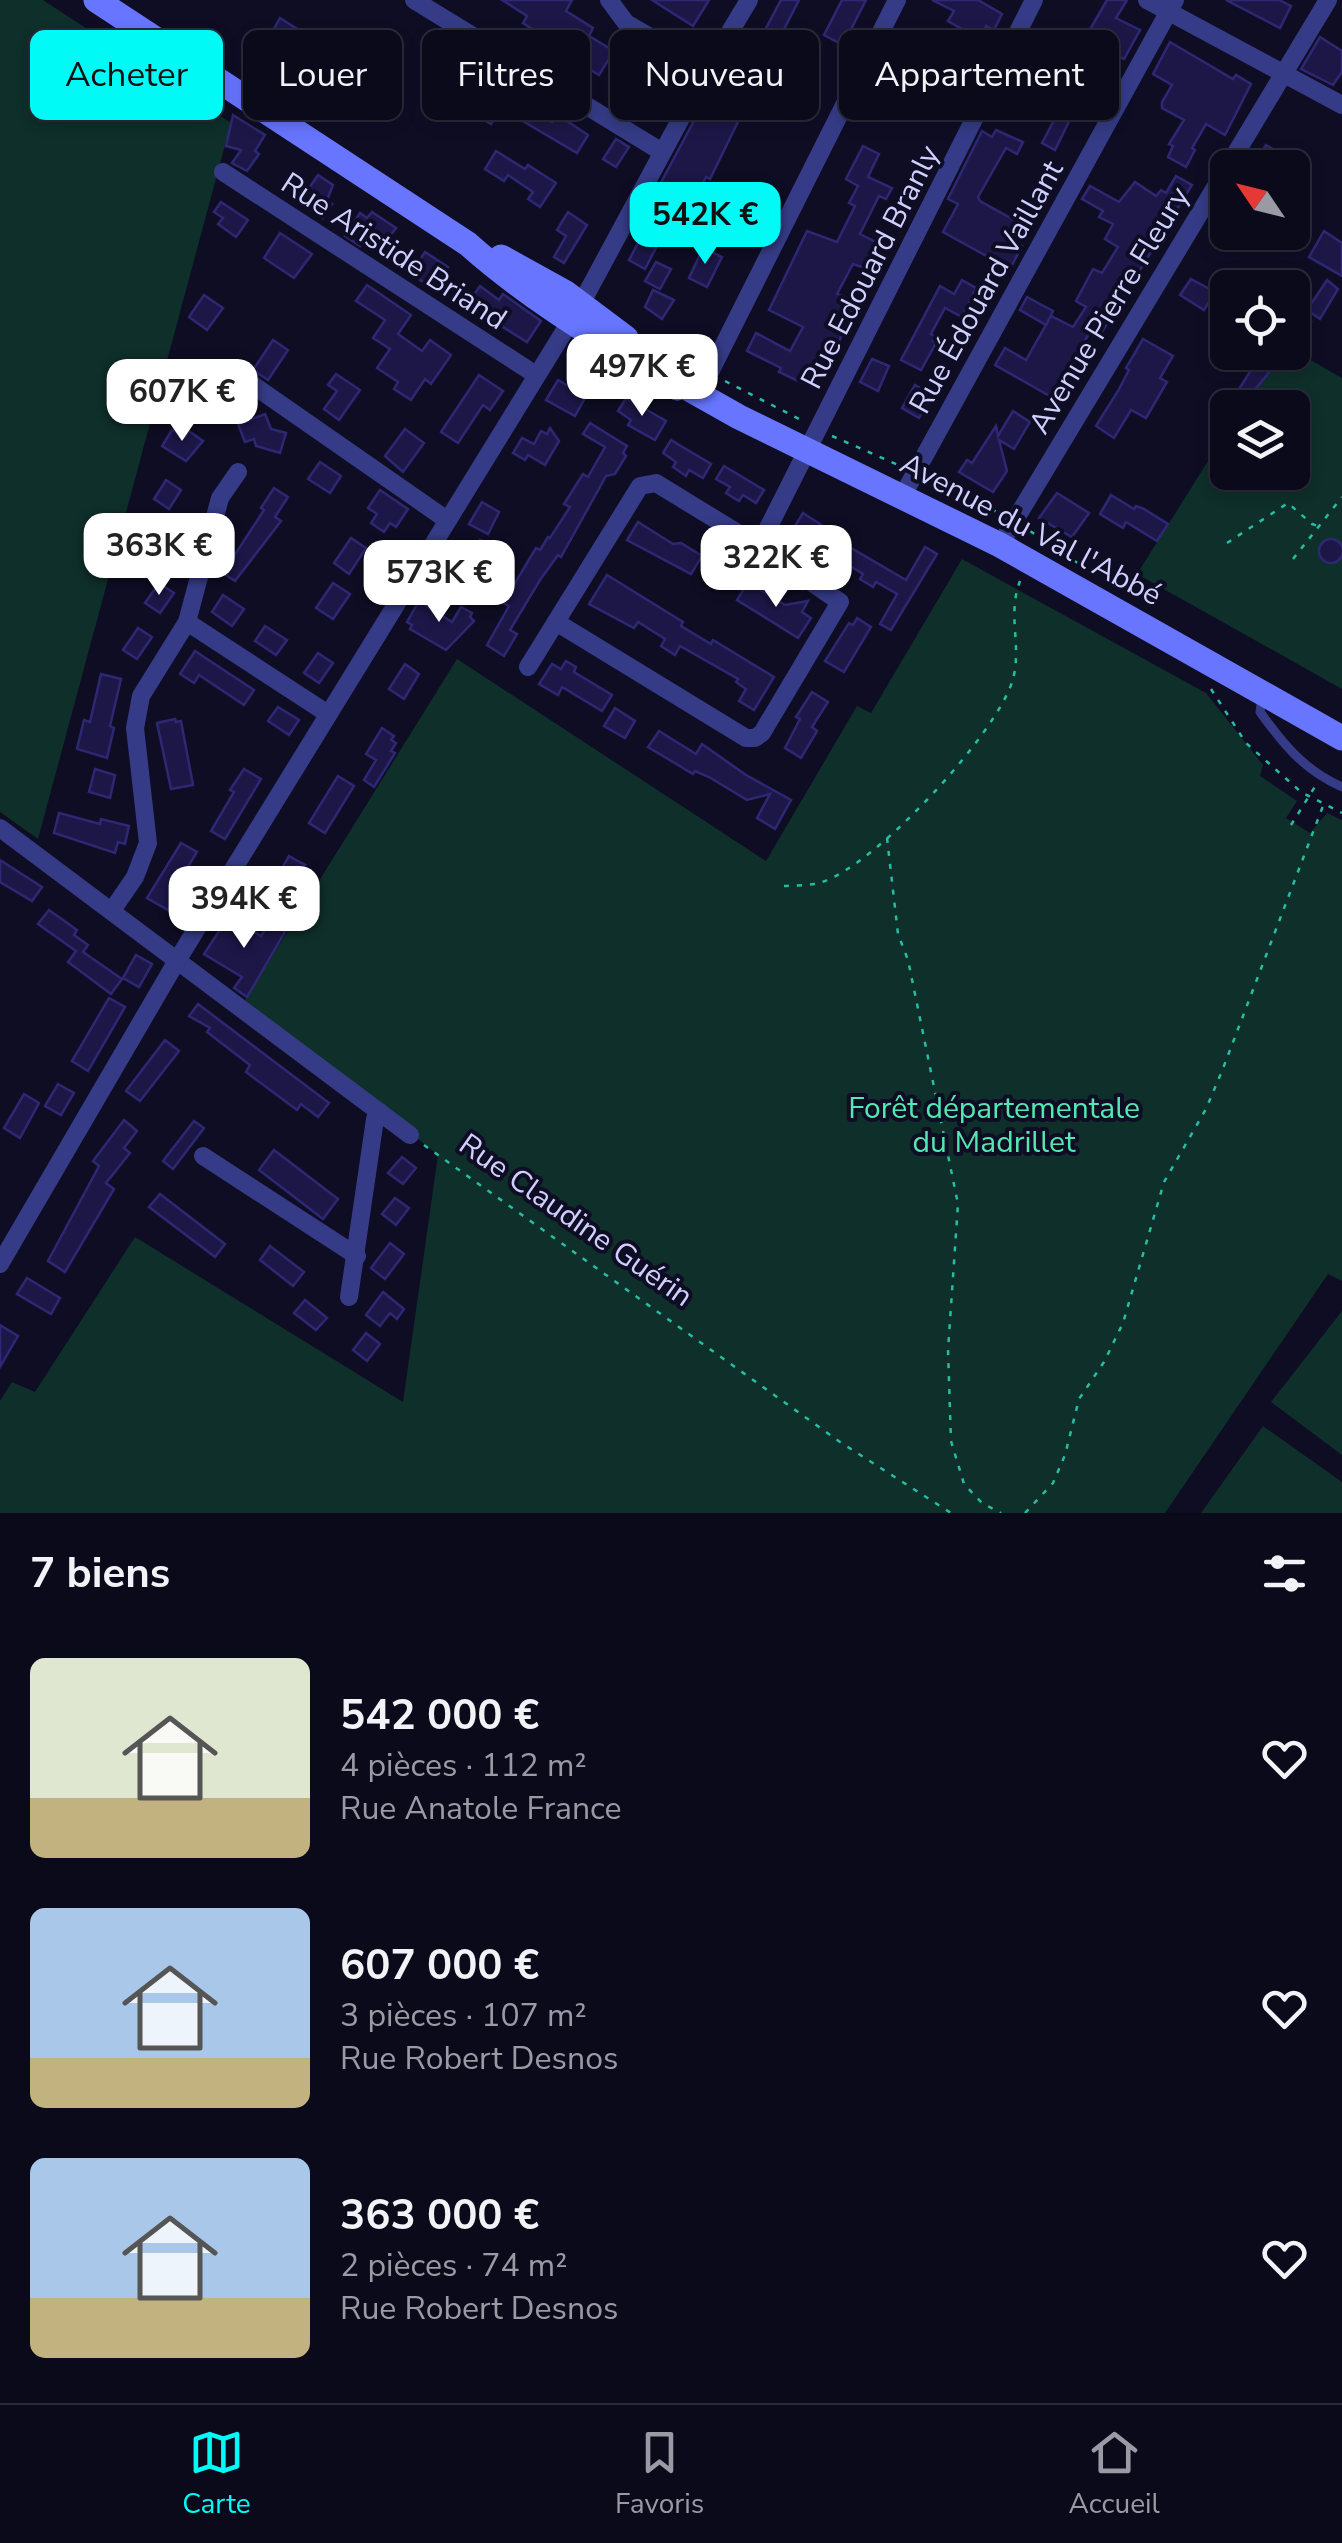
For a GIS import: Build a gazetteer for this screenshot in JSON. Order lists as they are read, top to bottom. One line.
{"streets":{"main road":["Avenue du Val l'Abbé"],"street":["Rue Aristide Briand","Rue Edouard Branly","Rue Édouard Vaillant","Avenue Pierre Fleury"],"path":["Rue Claudine Guérin"]},"crossings":[["Rue Edouard Branly","Avenue du Val l'Abbé"],["Rue Édouard Vaillant","Avenue du Val l'Abbé"],["Avenue Pierre Fleury","Avenue du Val l'Abbé"]],"parks":["Forêt départementale du Madrillet"],"north":"top left","page":{"chip":["Acheter","Louer","Filtres","Nouveau","Appartement"],"price":["542K €","497K €","607K €","363K €","322K €","573K €","394K €"],"heading":"7 biens","list":[{"name":"542 000 €","note":"4 pièces · 112 m² · Rue Anatole France"},{"name":"607 000 €","note":"3 pièces · 107 m² · Rue Robert Desnos"},{"name":"363 000 €","note":"2 pièces · 74 m² · Rue Robert Desnos"}],"tabs":["Carte","Favoris","Accueil"]}}
